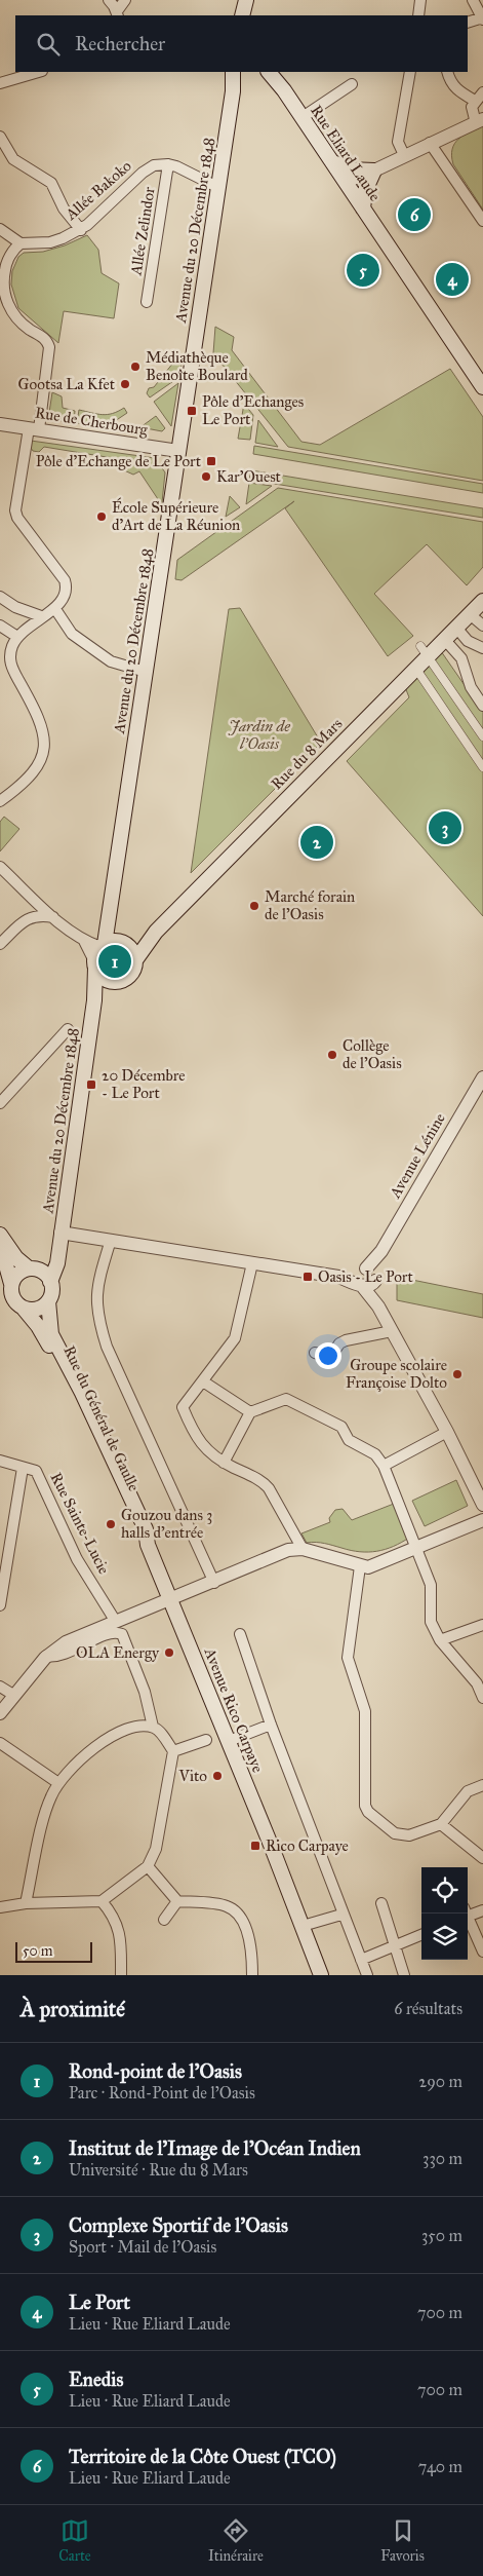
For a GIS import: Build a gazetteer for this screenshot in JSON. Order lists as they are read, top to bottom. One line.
{"streets":{"main road":["Rue Eliard Laude","Avenue du 20 Décembre 1848","Rue du 8 Mars","Rue du Général de Gaulle","Avenue Rico Carpaye"],"street":["Allée Bakoko","Allée Zelindor","Rue de Cherbourg","Avenue Lénine","Rue Sainte-Lucie"]},"crossings":[["Allée Bakoko","Allée Zelindor"],["Avenue du 20 Décembre 1848","Rue de Cherbourg"],["Avenue du 20 Décembre 1848","Rue du 8 Mars"],["Avenue du 20 Décembre 1848","Rue du Général de Gaulle"],["Rue du Général de Gaulle","Avenue Rico Carpaye"]],"parks":["Jardin de l'Oasis"],"places":{"other":["Médiathèque Benoîte Boulard","Gootsa La Kfet","Kar'Ouest","École Supérieure d'Art de La Réunion","Marché forain de l'Oasis","Collège de l'Oasis","Groupe scolaire Françoise Dolto","Gouzou dans 3 halls d'entrée","OLA Energy","Vito"],"transit":["Pôle d'Echanges Le Port","Pôle d'Echange de Le Port","20 Décembre - Le Port","Oasis - Le Port","Rico Carpaye"]},"scale_bar":"50 m","page":{"search":"Rechercher","pins":["6","5","4","3","2","1"],"scale":"50 m","heading":["À proximité","6 résultats"],"list":[{"mark":"1","name":"Rond-point de l'Oasis","note":"Parc · Rond-Point de l'Oasis","value":"290 m"},{"mark":"2","name":"Institut de l'Image de l'Océan Indien","note":"Université · Rue du 8 Mars","value":"330 m"},{"mark":"3","name":"Complexe Sportif de l'Oasis","note":"Sport · Mail de l'Oasis","value":"350 m"},{"mark":"4","name":"Le Port","note":"Lieu · Rue Eliard Laude","value":"700 m"},{"mark":"5","name":"Enedis","note":"Lieu · Rue Eliard Laude","value":"700 m"},{"mark":"6","name":"Territoire de la Côte Ouest (TCO)","note":"Lieu · Rue Eliard Laude","value":"740 m"}],"nav":["Carte","Itinéraire","Favoris"]}}
